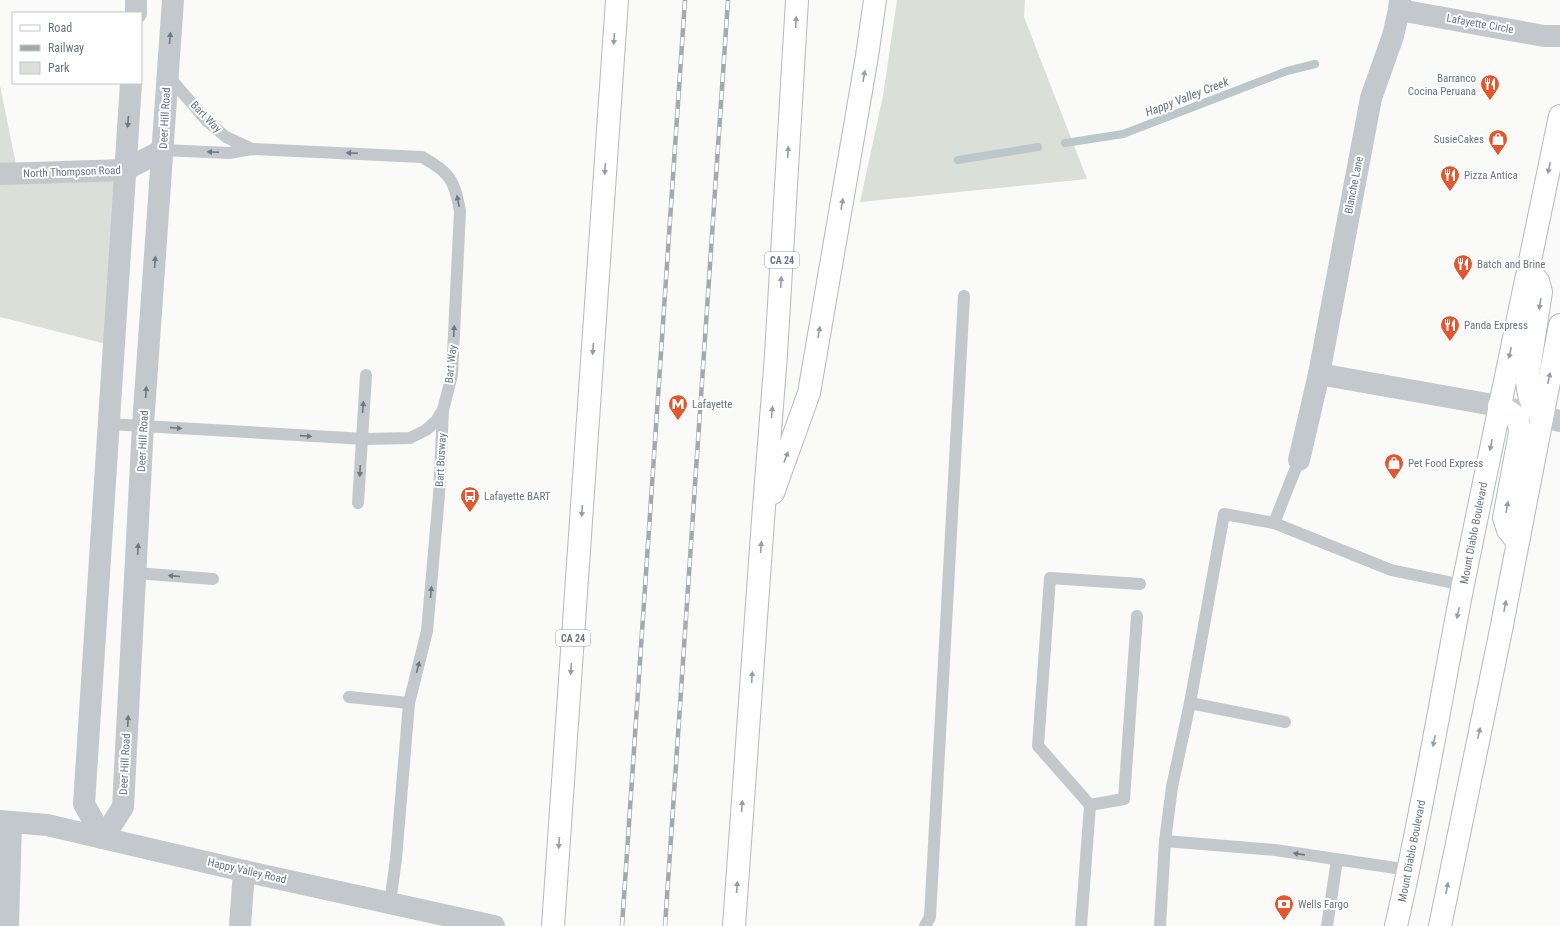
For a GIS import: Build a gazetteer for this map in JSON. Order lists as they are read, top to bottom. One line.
{"streets":{"main road":["CA 24","Mount Diablo Boulevard"],"street":["Lafayette Circle","Deer Hill Road","North Thompson Road","Blanche Lane","Happy Valley Road"],"lane":["Bart Way","Bart Busway"]},"crossings":[["Lafayette Circle","Blanche Lane"],["Bart Way","Deer Hill Road"],["Bart Way","North Thompson Road"],["Bart Way","Bart Busway"],["Deer Hill Road","North Thompson Road"],["Deer Hill Road","Happy Valley Road"],["Bart Busway","Happy Valley Road"]],"water":["Happy Valley Creek"],"places":{"restaurant":["Barranco Cocina Peruana","Pizza Antica","Batch and Brine","Panda Express"],"shop":["SusieCakes","Pet Food Express"],"metro station":["Lafayette"],"bus stop":["Lafayette BART"],"bank":["Wells Fargo"]},"legend":["Road","Railway","Park"]}
